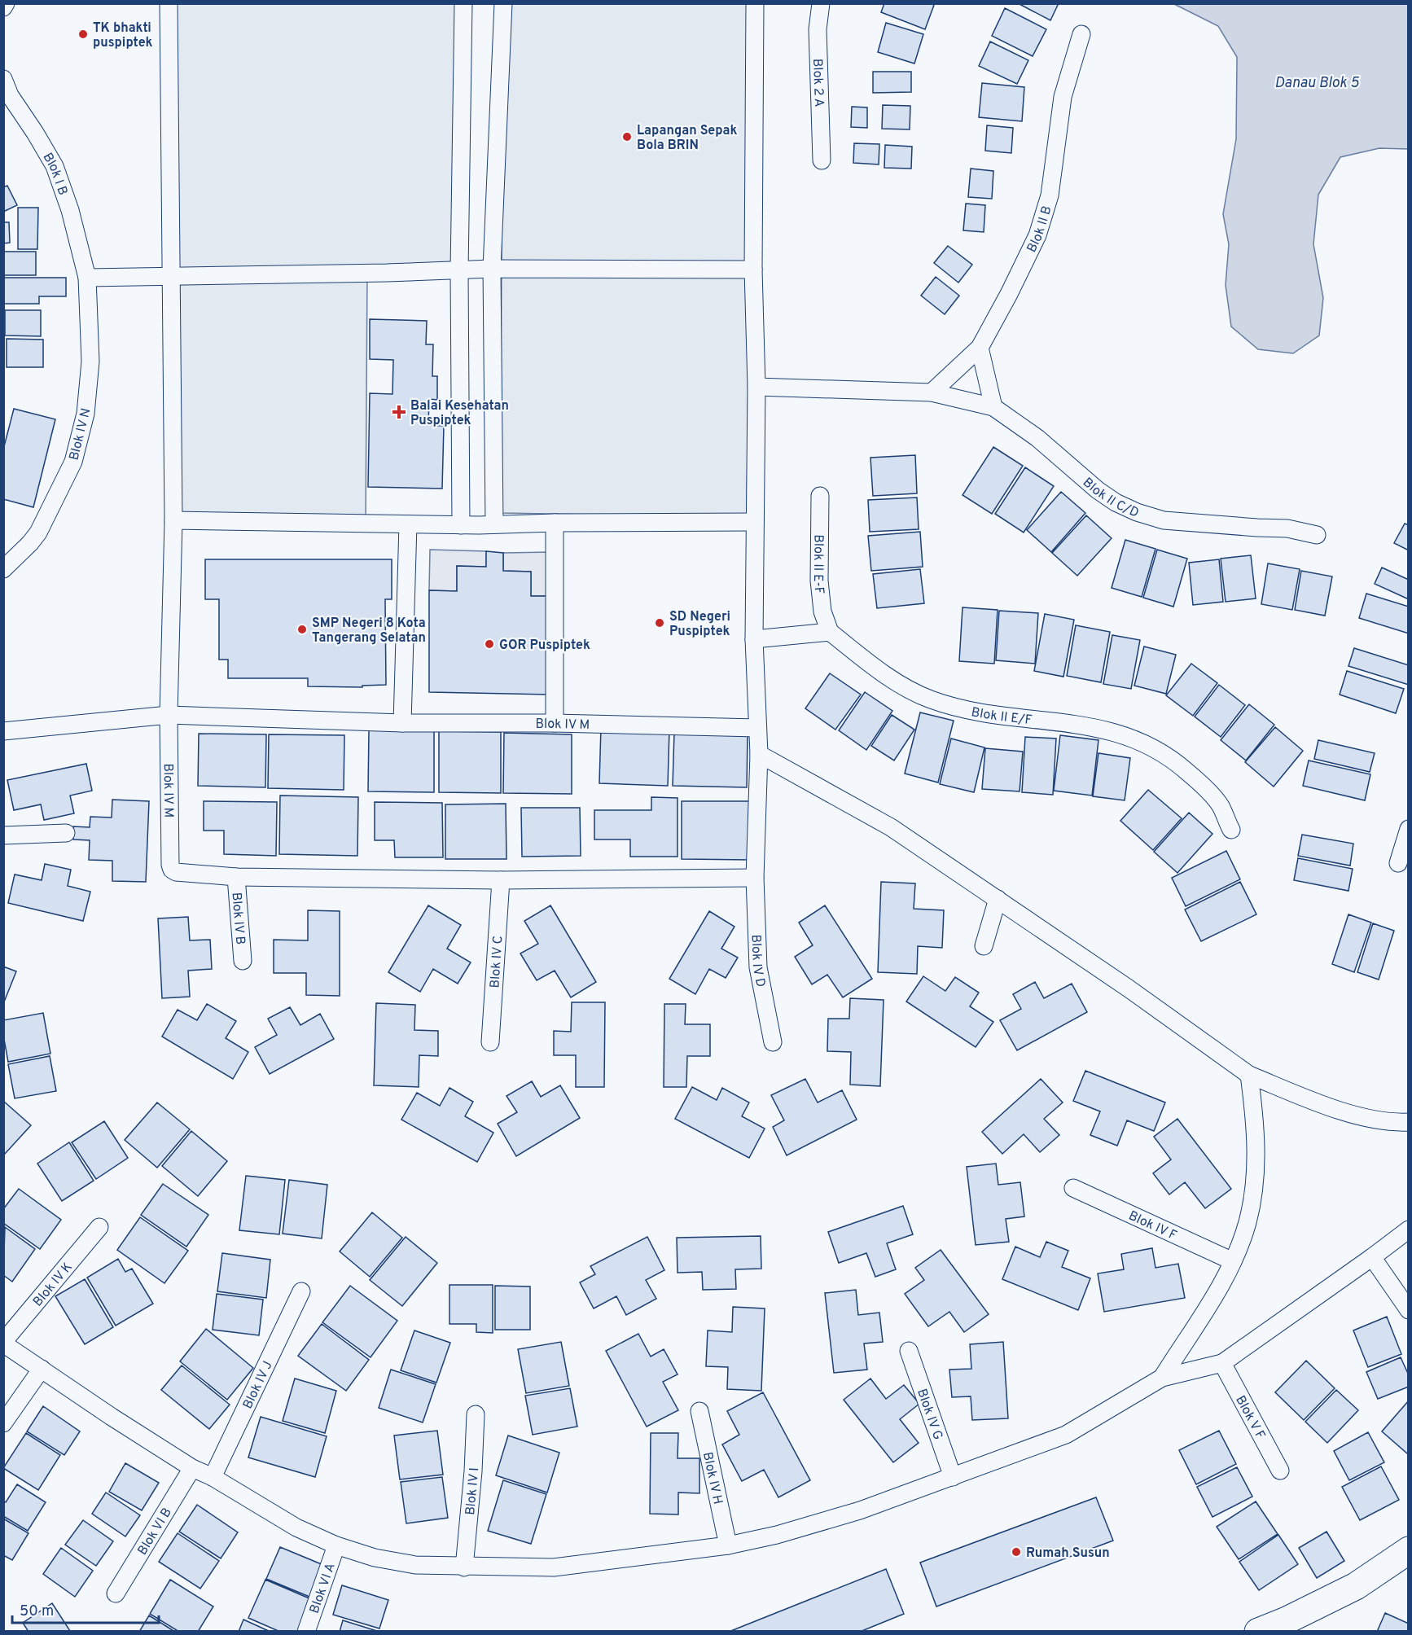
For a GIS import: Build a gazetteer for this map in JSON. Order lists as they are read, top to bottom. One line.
{"streets":{"street":["Blok 2 A","Blok I B","Blok II B","Blok IV N","Blok II C/D","Blok II E-F","Blok II E/F","Blok IV M","Blok IV B","Blok IV D","Blok IV C","Blok IV F","Blok IV K","Blok IV J","Blok IV G","Blok V F","Blok IV H","Blok IV I","Blok VI B","Blok VI A"]},"crossings":[["Blok I B","Blok IV N"],["Blok II B","Blok II C/D"],["Blok II C/D","Blok IV D"],["Blok II E-F","Blok II E/F"],["Blok IV M","Blok IV B"],["Blok IV M","Blok IV D"],["Blok IV M","Blok IV C"]],"water":["Danau Blok 5"],"places":{"other":["TK bhakti puspiptek","Lapangan Sepak Bola BRIN","SD Negeri Puspiptek","SMP Negeri 8 Kota Tangerang Selatan","GOR Puspiptek","Rumah Susun"],"health":["Balai Kesehatan Puspiptek"]},"scale_bar":"50 m"}
